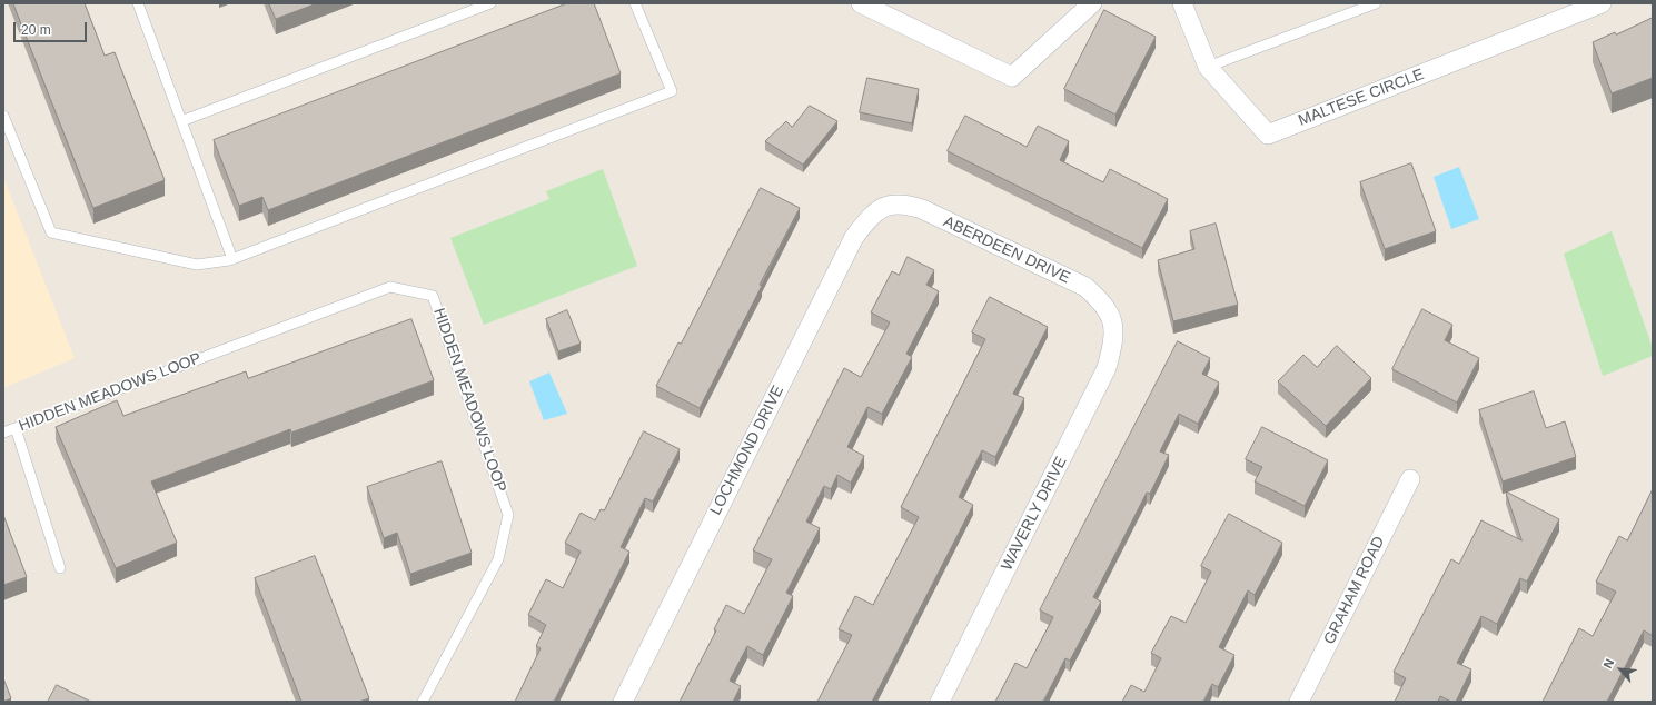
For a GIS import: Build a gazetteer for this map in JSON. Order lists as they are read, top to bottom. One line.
{"streets":{"street":["MALTESE CIRCLE","ABERDEEN DRIVE","LOCHMOND DRIVE","WAVERLY DRIVE","GRAHAM ROAD"],"lane":["HIDDEN MEADOWS LOOP"]},"crossings":[["ABERDEEN DRIVE","LOCHMOND DRIVE"],["ABERDEEN DRIVE","WAVERLY DRIVE"]],"scale_bar":"20 m","north":"top left"}
